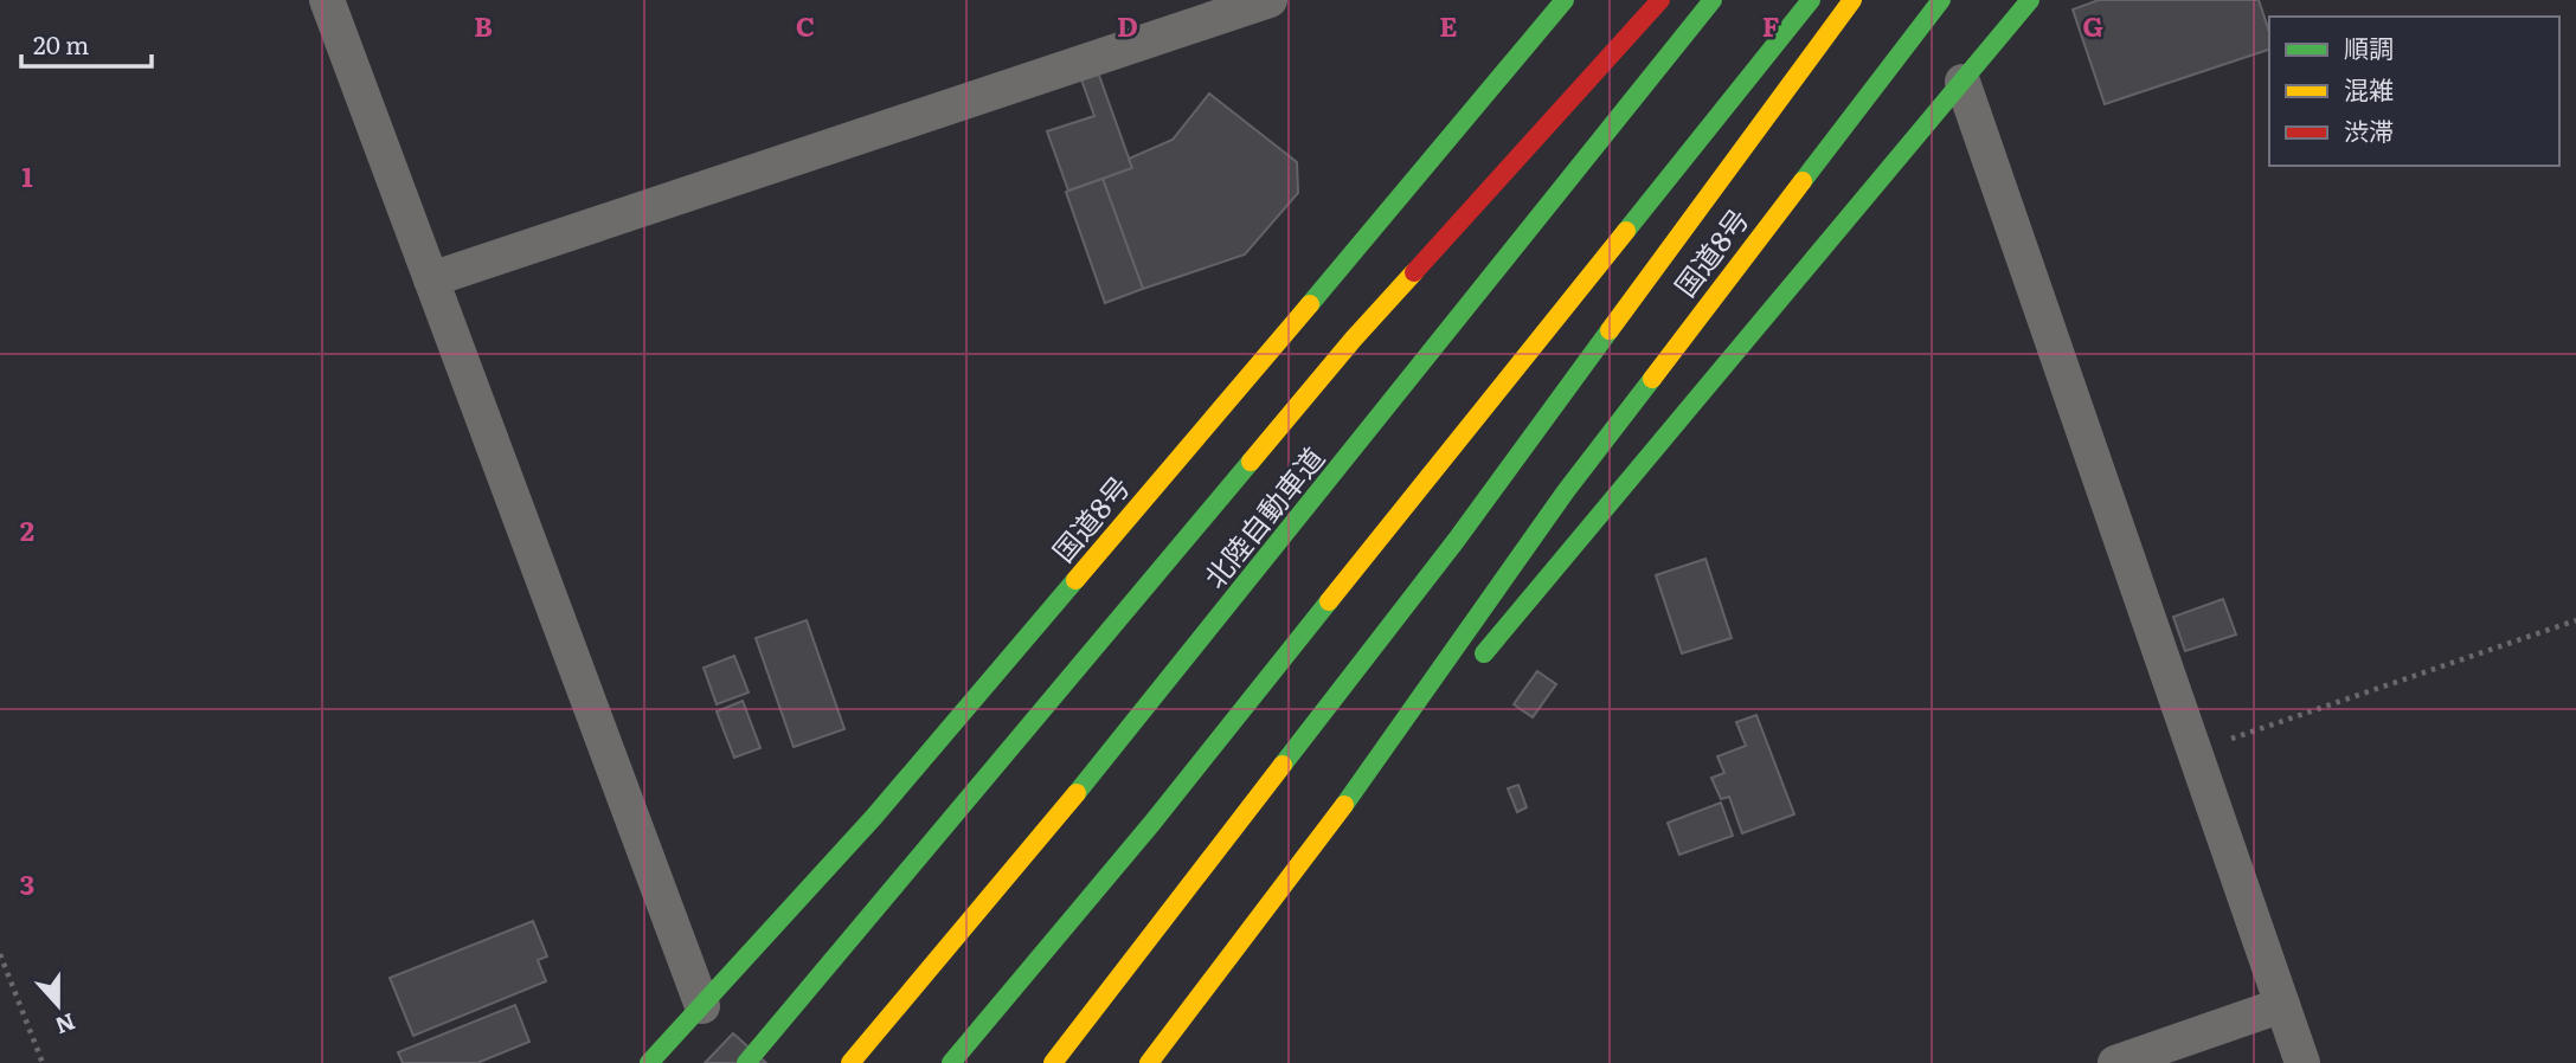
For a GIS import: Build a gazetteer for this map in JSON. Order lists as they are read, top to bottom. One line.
{"streets":{"highway":["国道8号","北陸自動車道"]},"legend":["順調","混雑","渋滞"],"scale_bar":"20 m","north":"bottom","grid":{"columns":["B","C","D","E","F","G"],"rows":["1","2","3"]}}
